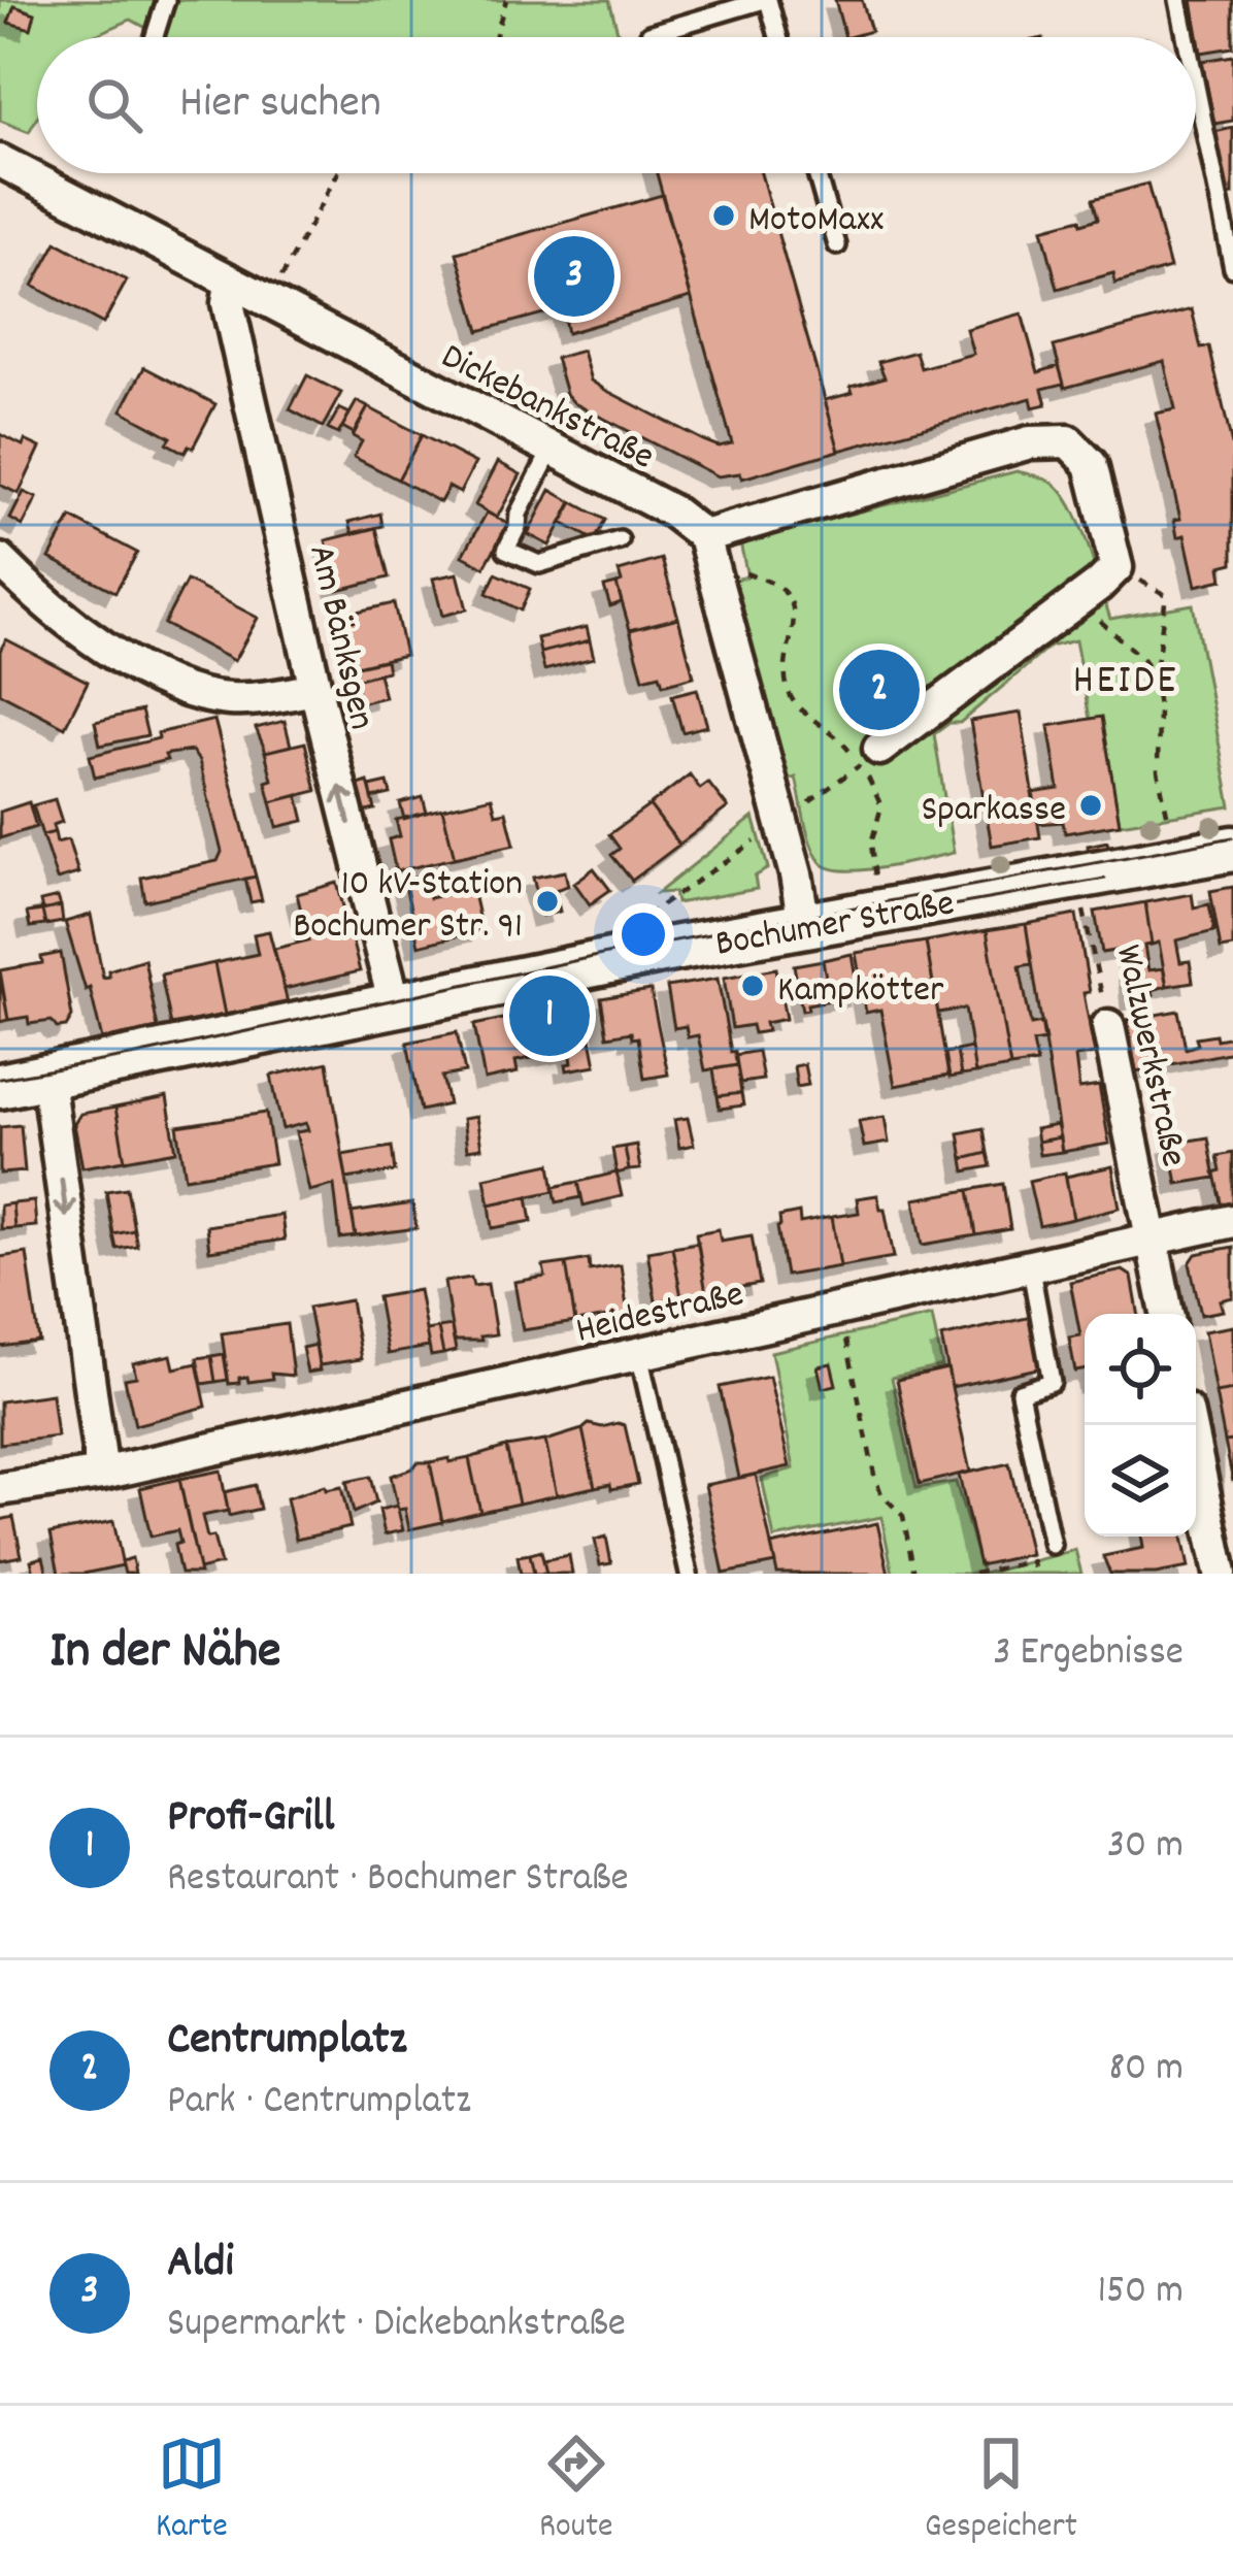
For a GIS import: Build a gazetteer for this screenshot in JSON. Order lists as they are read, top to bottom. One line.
{"streets":{"main road":["Bochumer Straße"],"street":["Dickebankstraße","Am Bänksgen","Walzwerkstraße","Heidestraße"]},"crossings":[["Dickebankstraße","Am Bänksgen"],["Am Bänksgen","Bochumer Straße"],["Bochumer Straße","Walzwerkstraße"],["Walzwerkstraße","Heidestraße"]],"one_way":["Am Bänksgen"],"districts":["HEIDE"],"places":["MotoMaxx","Sparkasse","10 kV-Station Bochumer Str. 91","Kampkötter"],"page":{"search":"Hier suchen","pins":["3","2","1"],"heading":["In der Nähe","3 Ergebnisse"],"list":[{"mark":"1","name":"Profi-Grill","note":"Restaurant · Bochumer Straße","value":"30 m"},{"mark":"2","name":"Centrumplatz","note":"Park · Centrumplatz","value":"80 m"},{"mark":"3","name":"Aldi","note":"Supermarkt · Dickebankstraße","value":"150 m"}],"nav":["Karte","Route","Gespeichert"]}}
